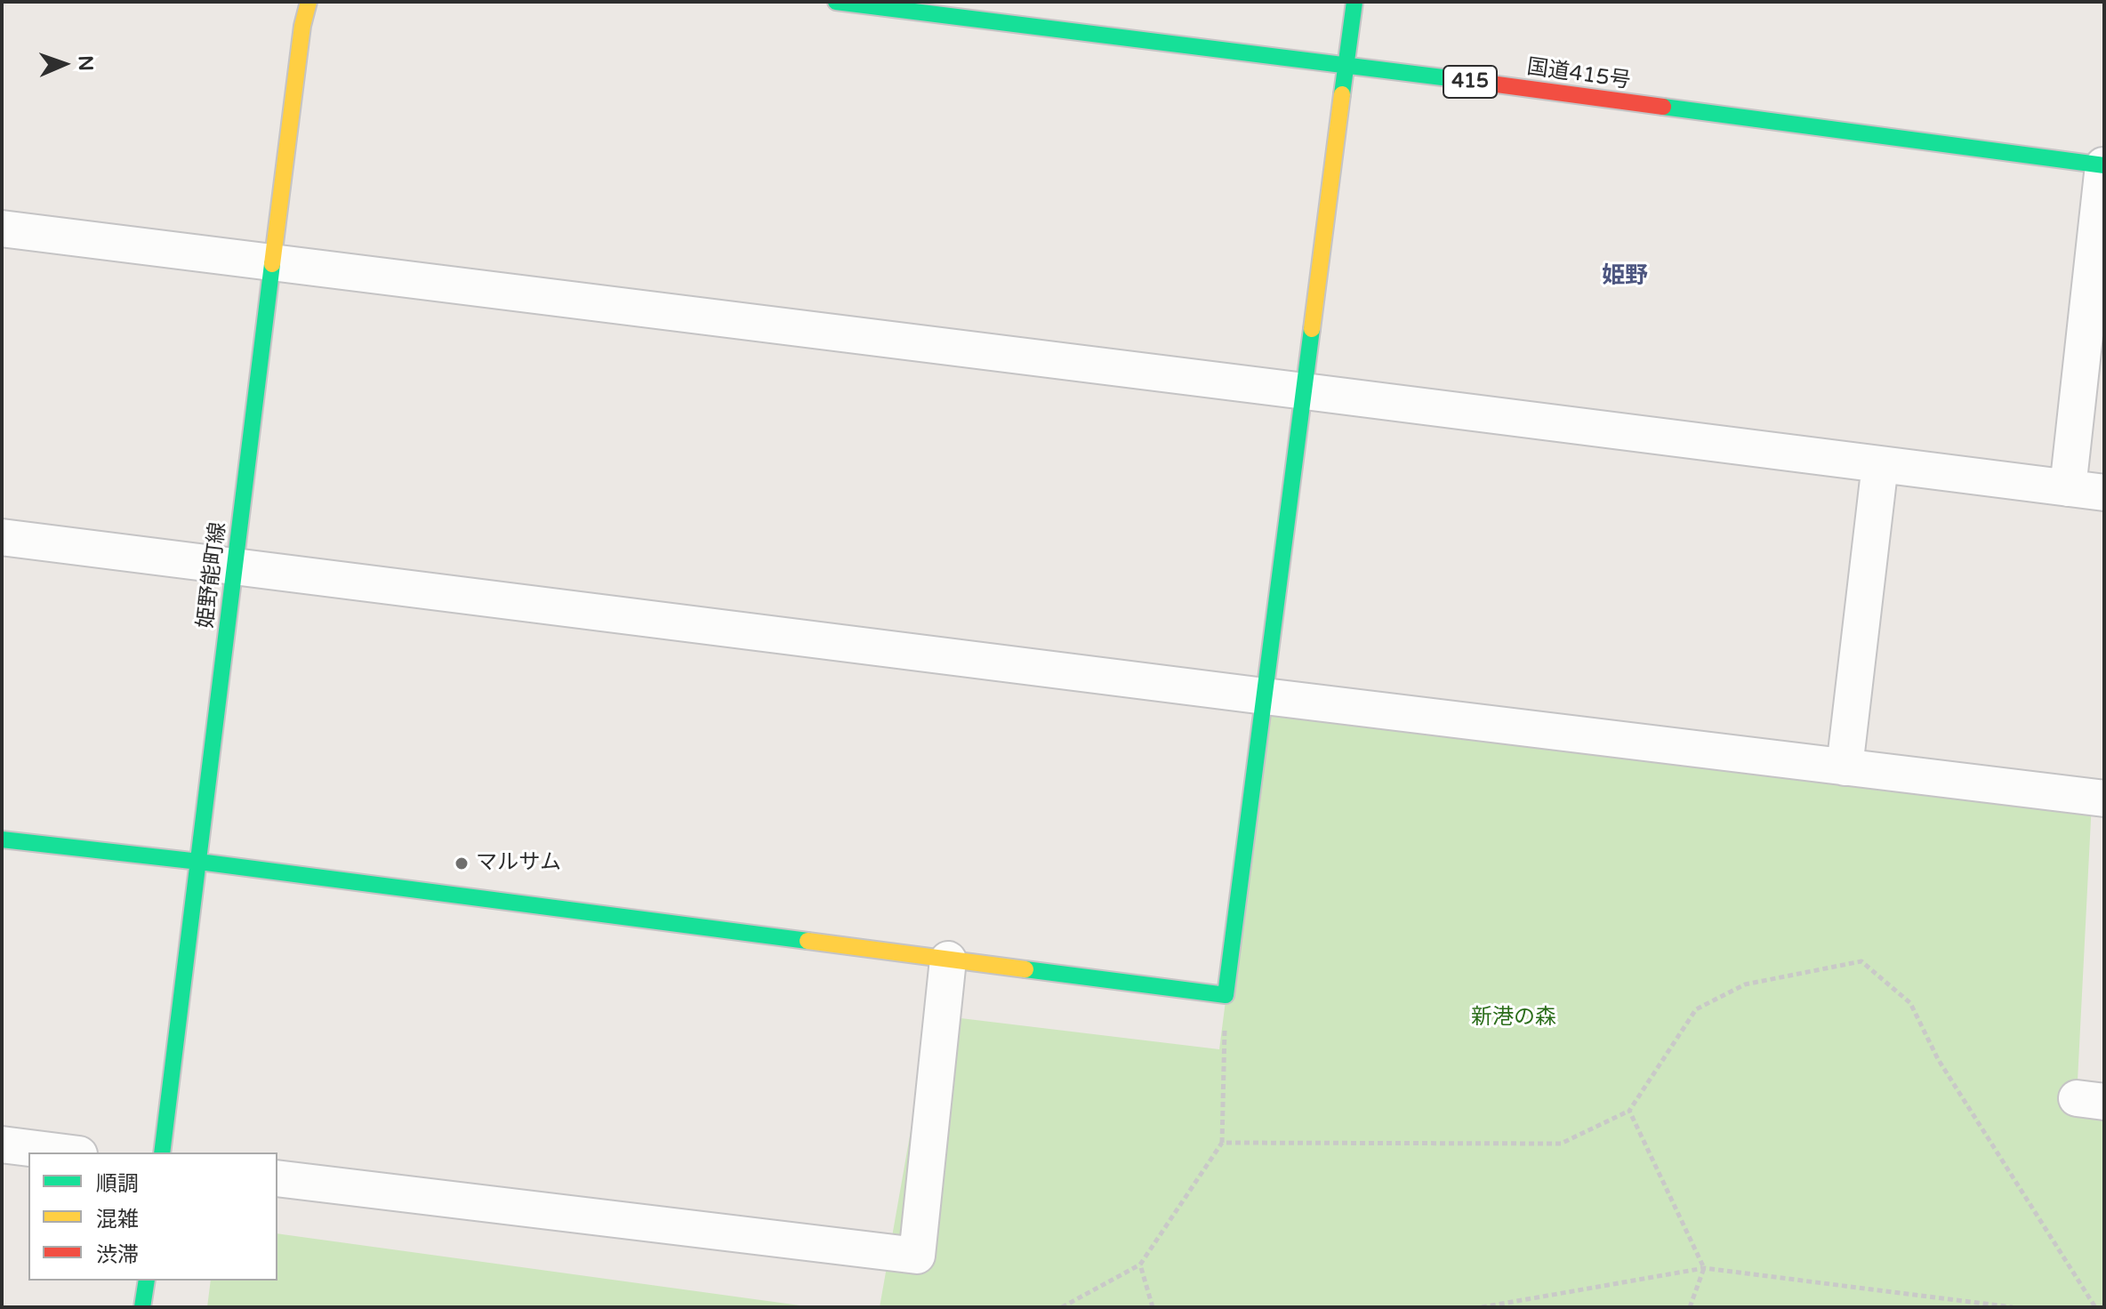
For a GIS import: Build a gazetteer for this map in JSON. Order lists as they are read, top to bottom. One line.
{"streets":{"main road":["国道415号","415","姫野能町線"]},"districts":["姫野"],"parks":["新港の森"],"places":["マルサム"],"legend":["順調","混雑","渋滞"],"north":"right"}
